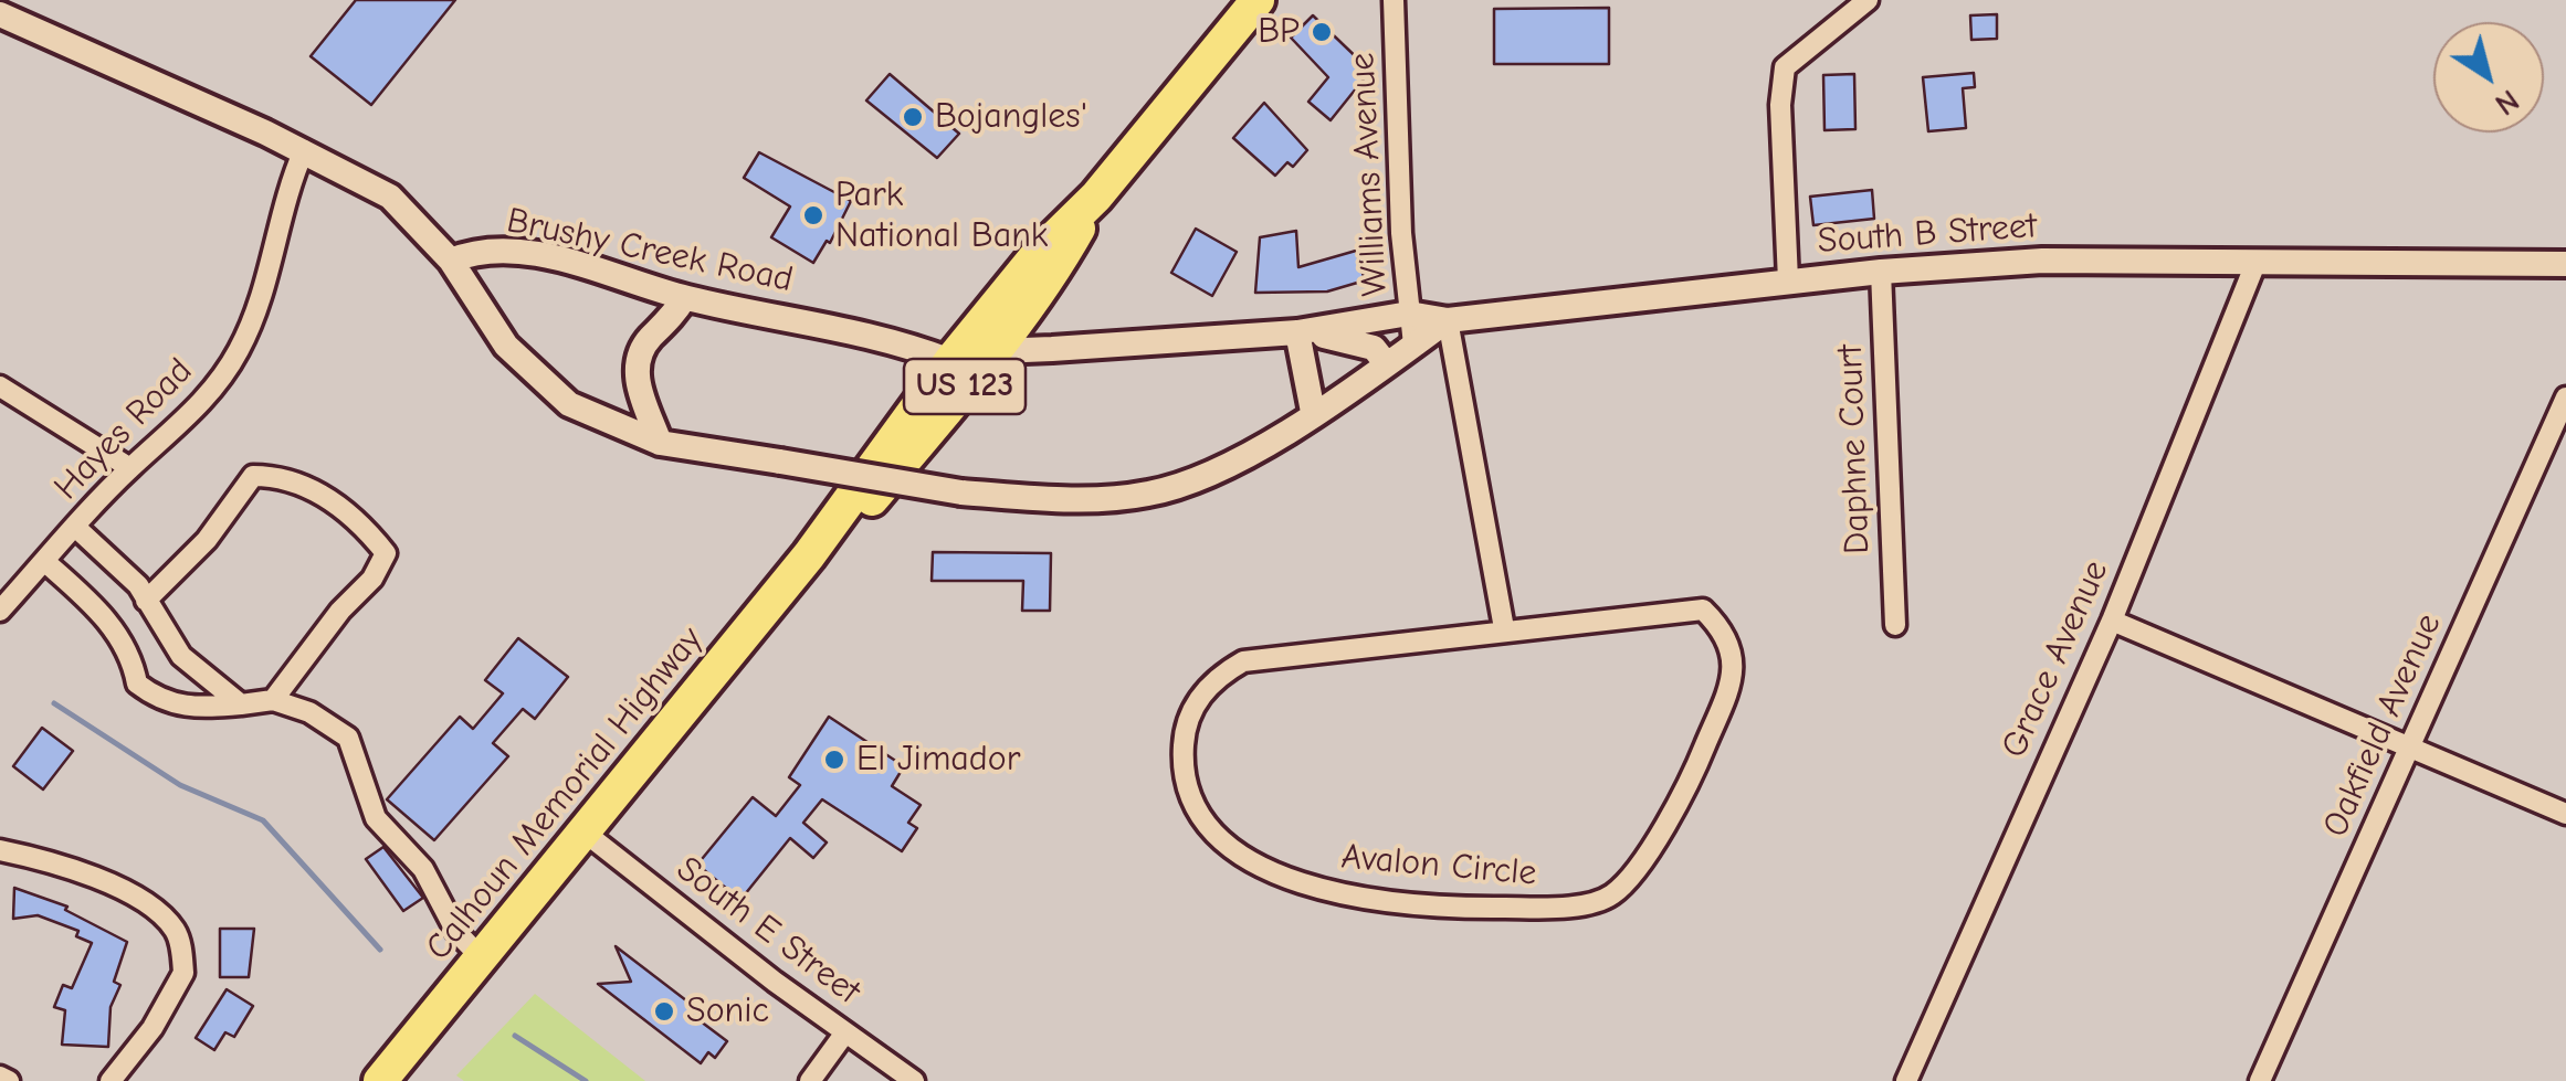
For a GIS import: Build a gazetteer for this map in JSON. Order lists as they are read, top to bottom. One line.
{"streets":{"highway":["US 123","Calhoun Memorial Highway"],"street":["Williams Avenue","South B Street","Brushy Creek Road","Hayes Road","Daphne Court","Grace Avenue","Oakfield Avenue","Avalon Circle","South E Street"]},"crossings":[["Williams Avenue","South B Street"],["South B Street","Daphne Court"],["South B Street","Grace Avenue"],["South B Street","Calhoun Memorial Highway"],["Brushy Creek Road","Calhoun Memorial Highway"],["Calhoun Memorial Highway","South E Street"]],"places":["BP","Bojangles'","Park National Bank","El Jimador","Sonic"],"north":"bottom right"}
